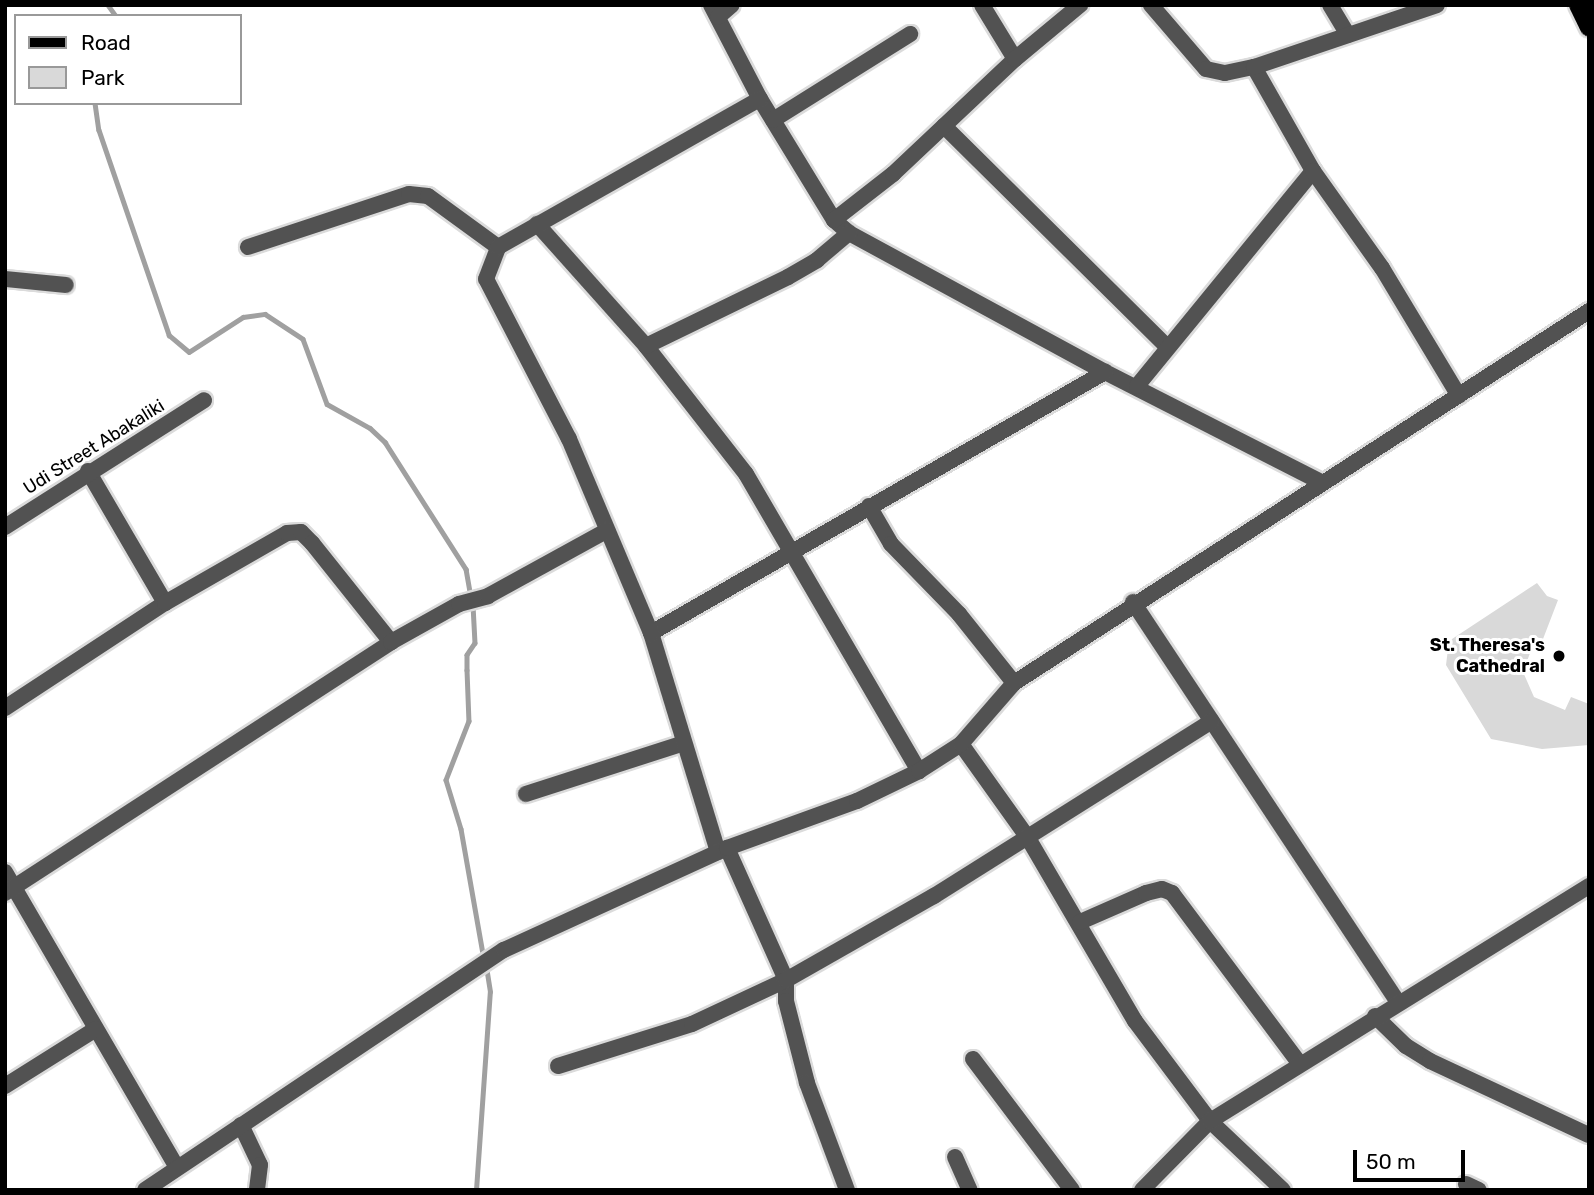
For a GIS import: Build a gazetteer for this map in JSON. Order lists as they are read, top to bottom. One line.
{"streets":{"street":["Udi Street Abakaliki"]},"places":["St. Theresa's Cathedral"],"legend":["Road","Park"],"scale_bar":"50 m"}
